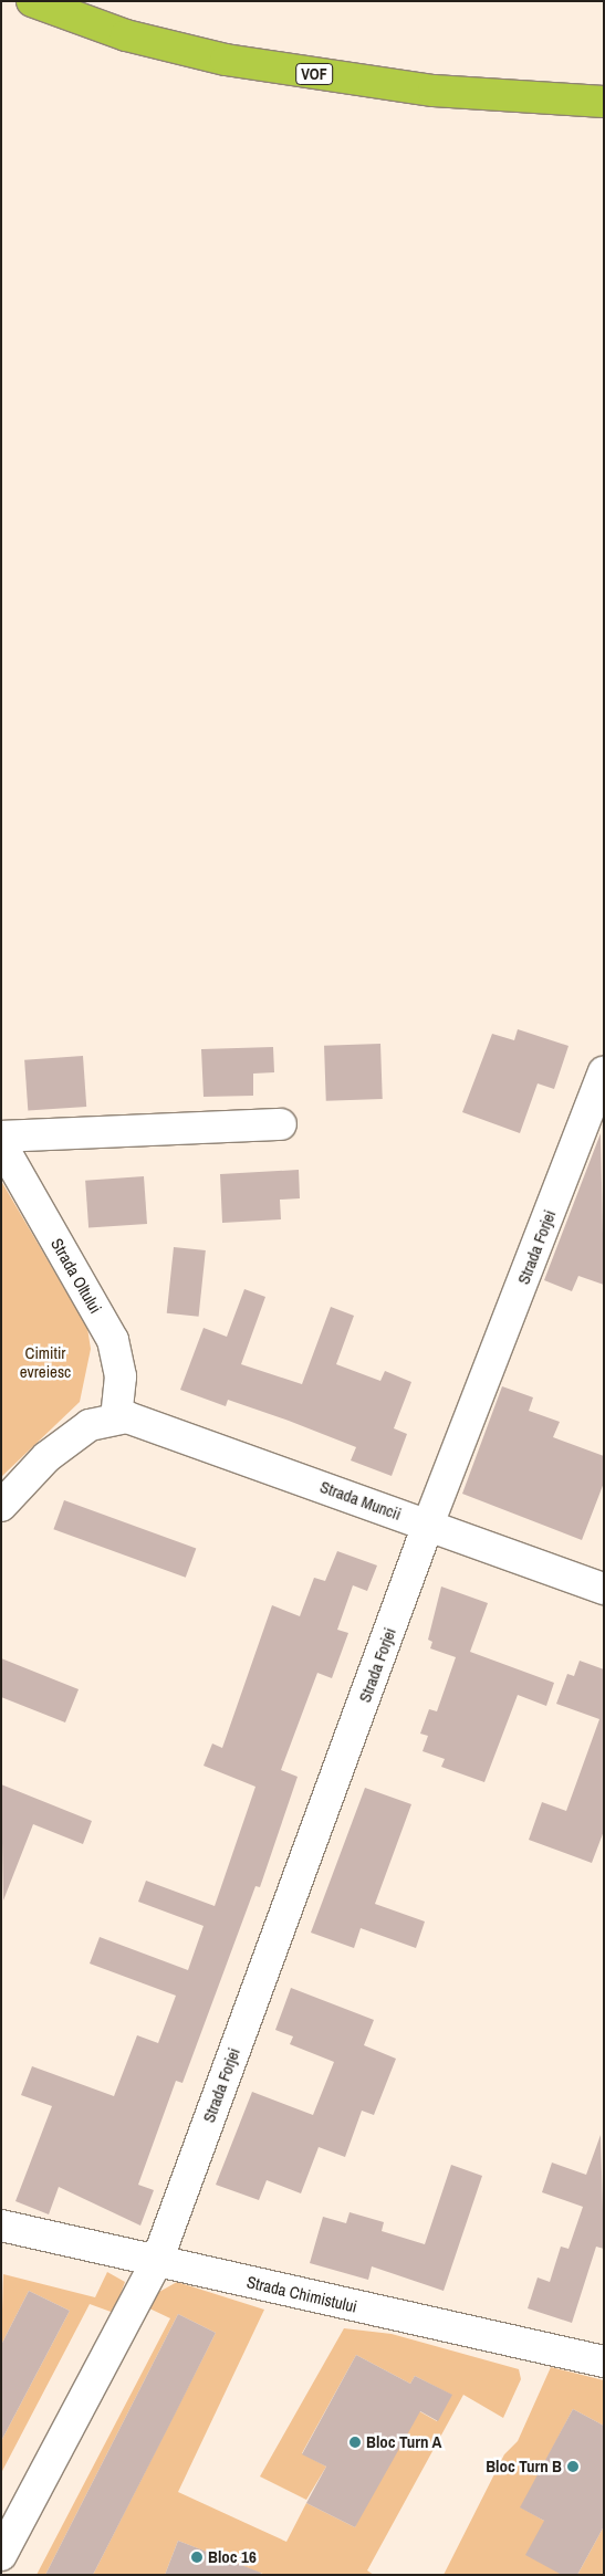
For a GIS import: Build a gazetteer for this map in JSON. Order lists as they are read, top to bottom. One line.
{"streets":{"highway":["VOF"],"street":["Strada Forjei","Strada Oltului","Strada Muncii","Strada Chimistului"]},"crossings":[["Strada Forjei","Strada Muncii"],["Strada Forjei","Strada Chimistului"],["Strada Oltului","Strada Muncii"]],"parks":["Cimitir evreiesc"],"places":["Bloc Turn A","Bloc Turn B","Bloc 16"]}
